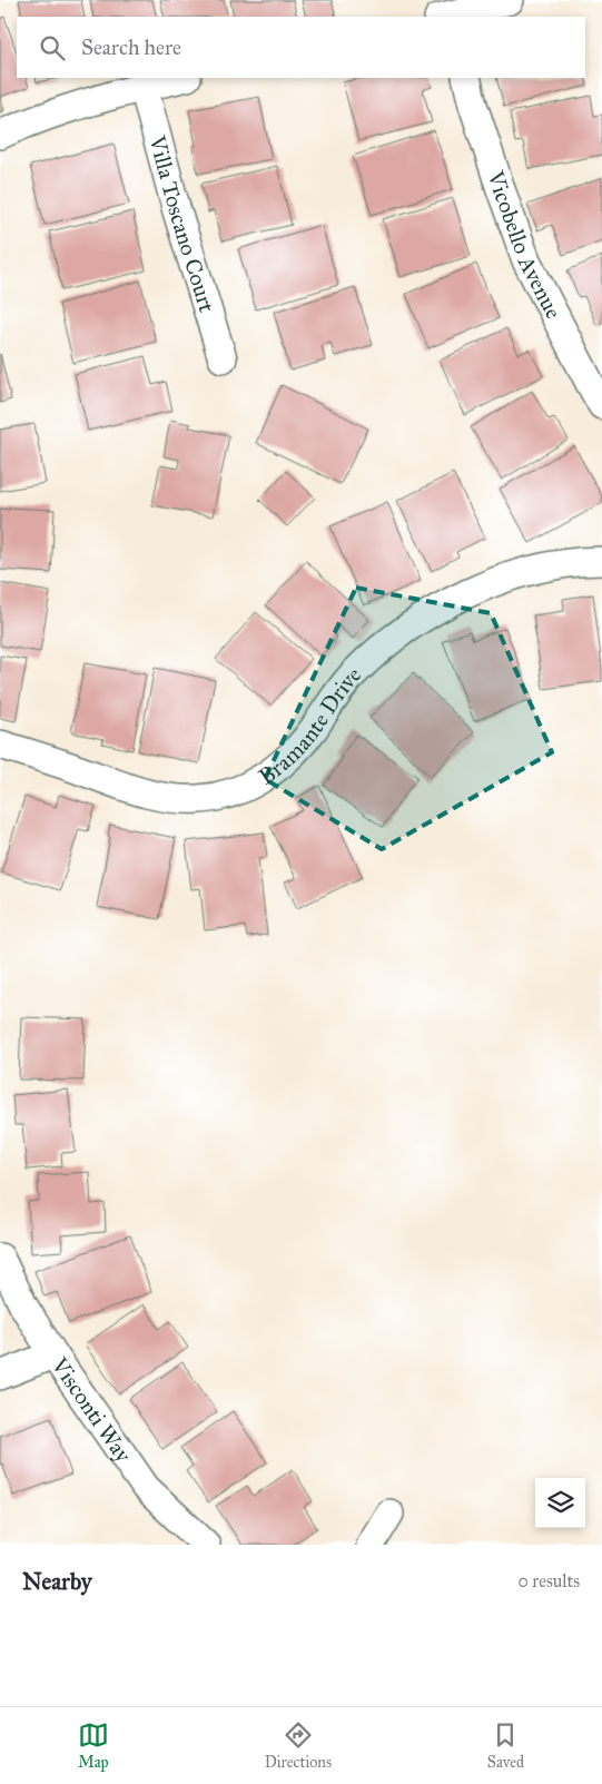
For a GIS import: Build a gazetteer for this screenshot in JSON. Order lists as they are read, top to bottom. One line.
{"streets":{"street":["Villa Toscano Court","Vicobello Avenue","Bramante Drive","Visconti Way"]},"page":{"search":"Search here","heading":["Nearby","0 results"],"nav":["Map","Directions","Saved"]}}
